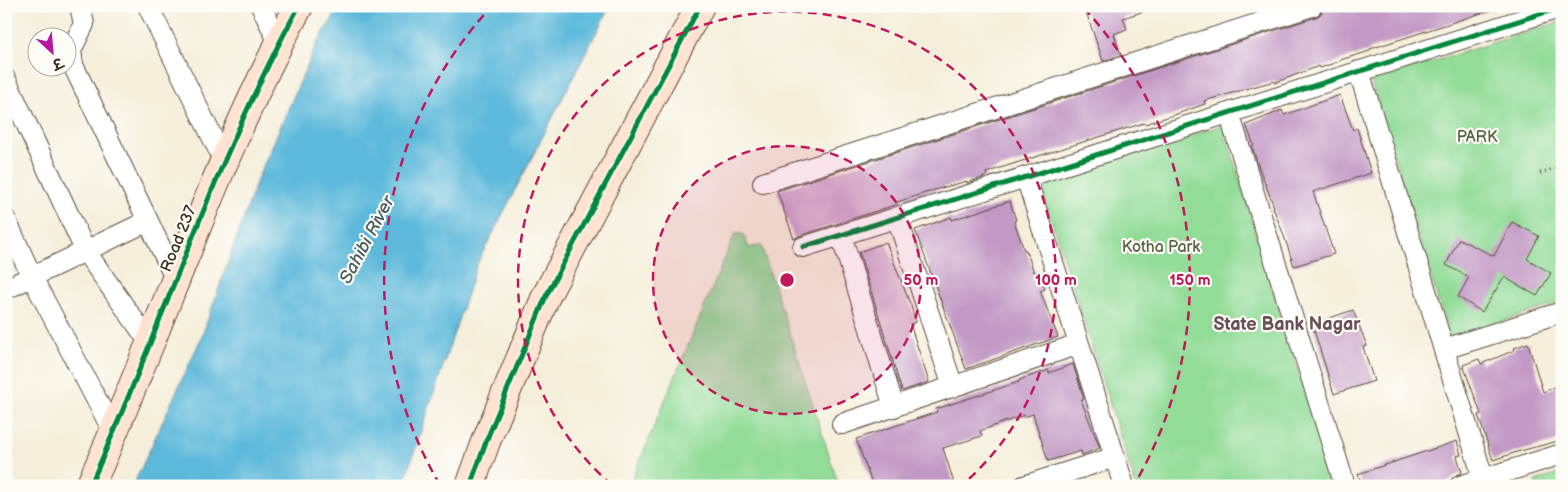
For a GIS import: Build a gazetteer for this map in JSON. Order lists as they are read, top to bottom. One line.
{"streets":{"street":["Road 237"]},"districts":["State Bank Nagar"],"water":["Sahibi River"],"parks":["PARK","Kotha Park"],"north":"bottom right","rings":["50 m","100 m","150 m"]}
